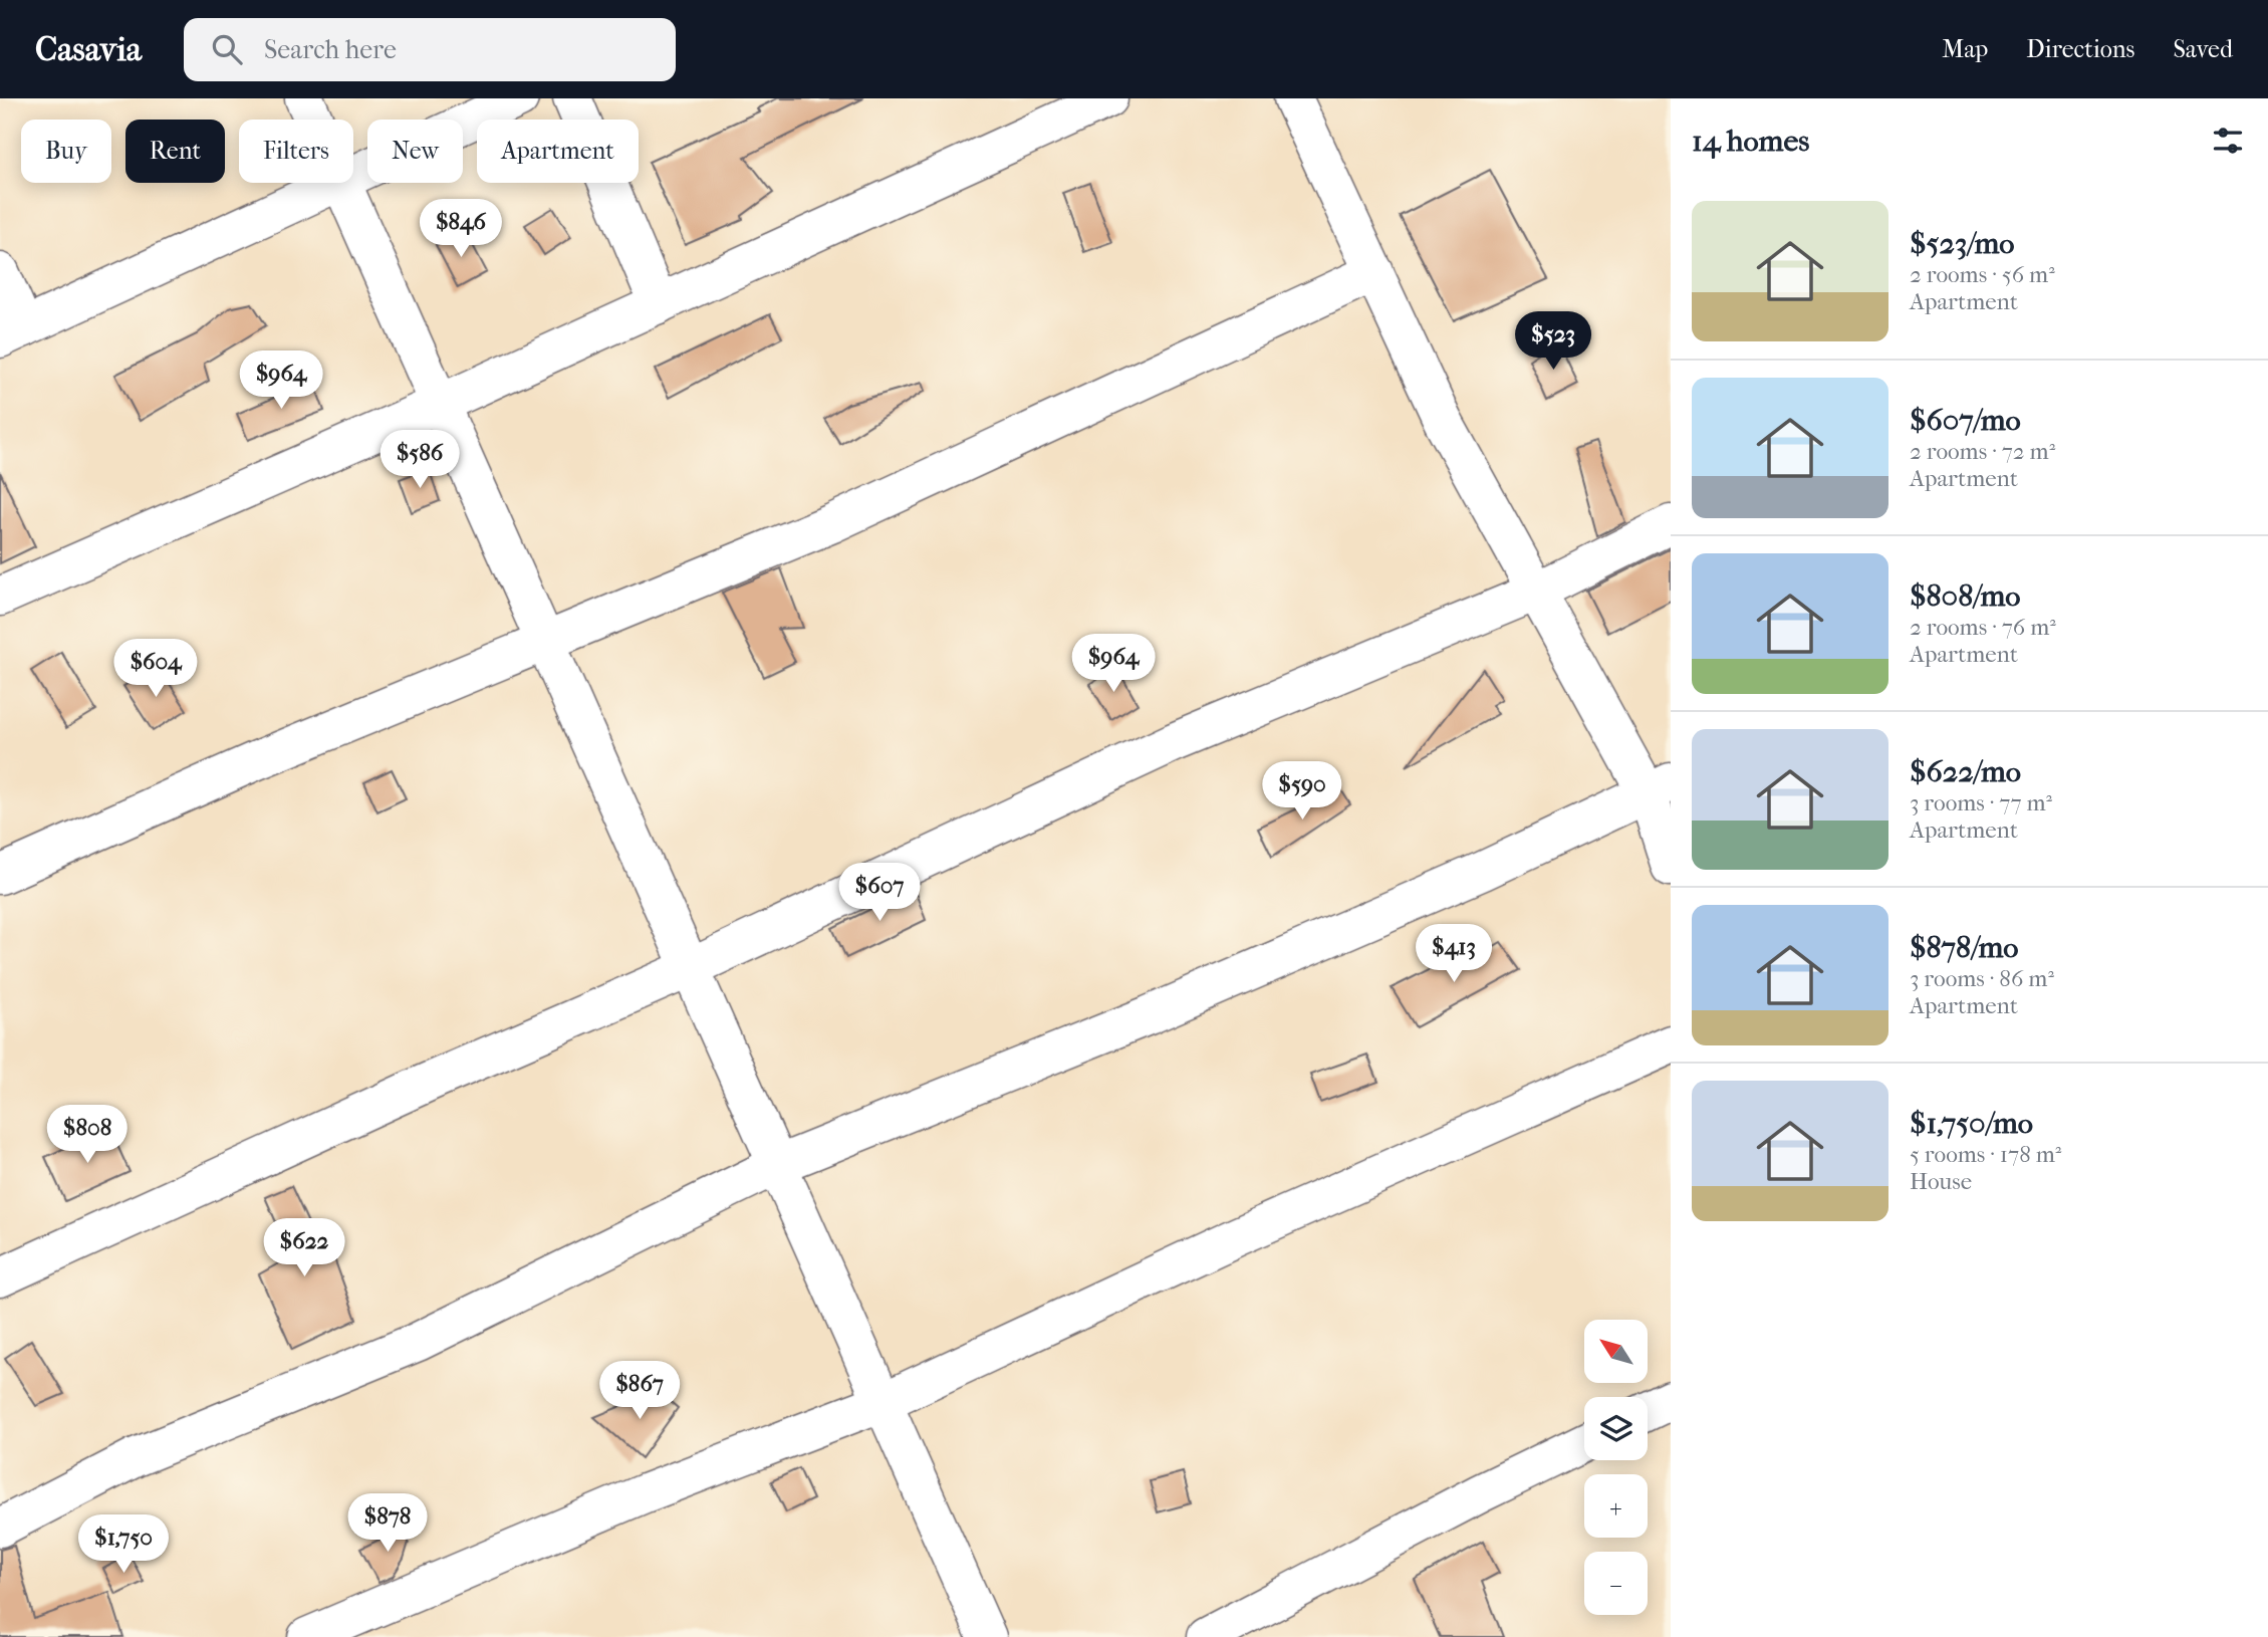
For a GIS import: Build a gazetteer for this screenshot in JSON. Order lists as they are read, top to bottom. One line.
{"north":"top left","page":{"header":"Casavia","search":"Search here","nav":["Map","Directions","Saved"],"heading":"14 homes","chip":["Buy","Rent","Filters","New","Apartment"],"list":[{"name":"$523/mo","note":"2 rooms · 56 m² · Apartment"},{"name":"$607/mo","note":"2 rooms · 72 m² · Apartment"},{"name":"$808/mo","note":"2 rooms · 76 m² · Apartment"},{"name":"$622/mo","note":"3 rooms · 77 m² · Apartment"},{"name":"$878/mo","note":"3 rooms · 86 m² · Apartment"},{"name":"$1,750/mo","note":"5 rooms · 178 m² · House"}],"price":["$846","$523","$964","$586","$964","$604","$590","$607","$413","$808","$622","$867","$878","$1,750"],"map_buttons":["+","−"]}}
